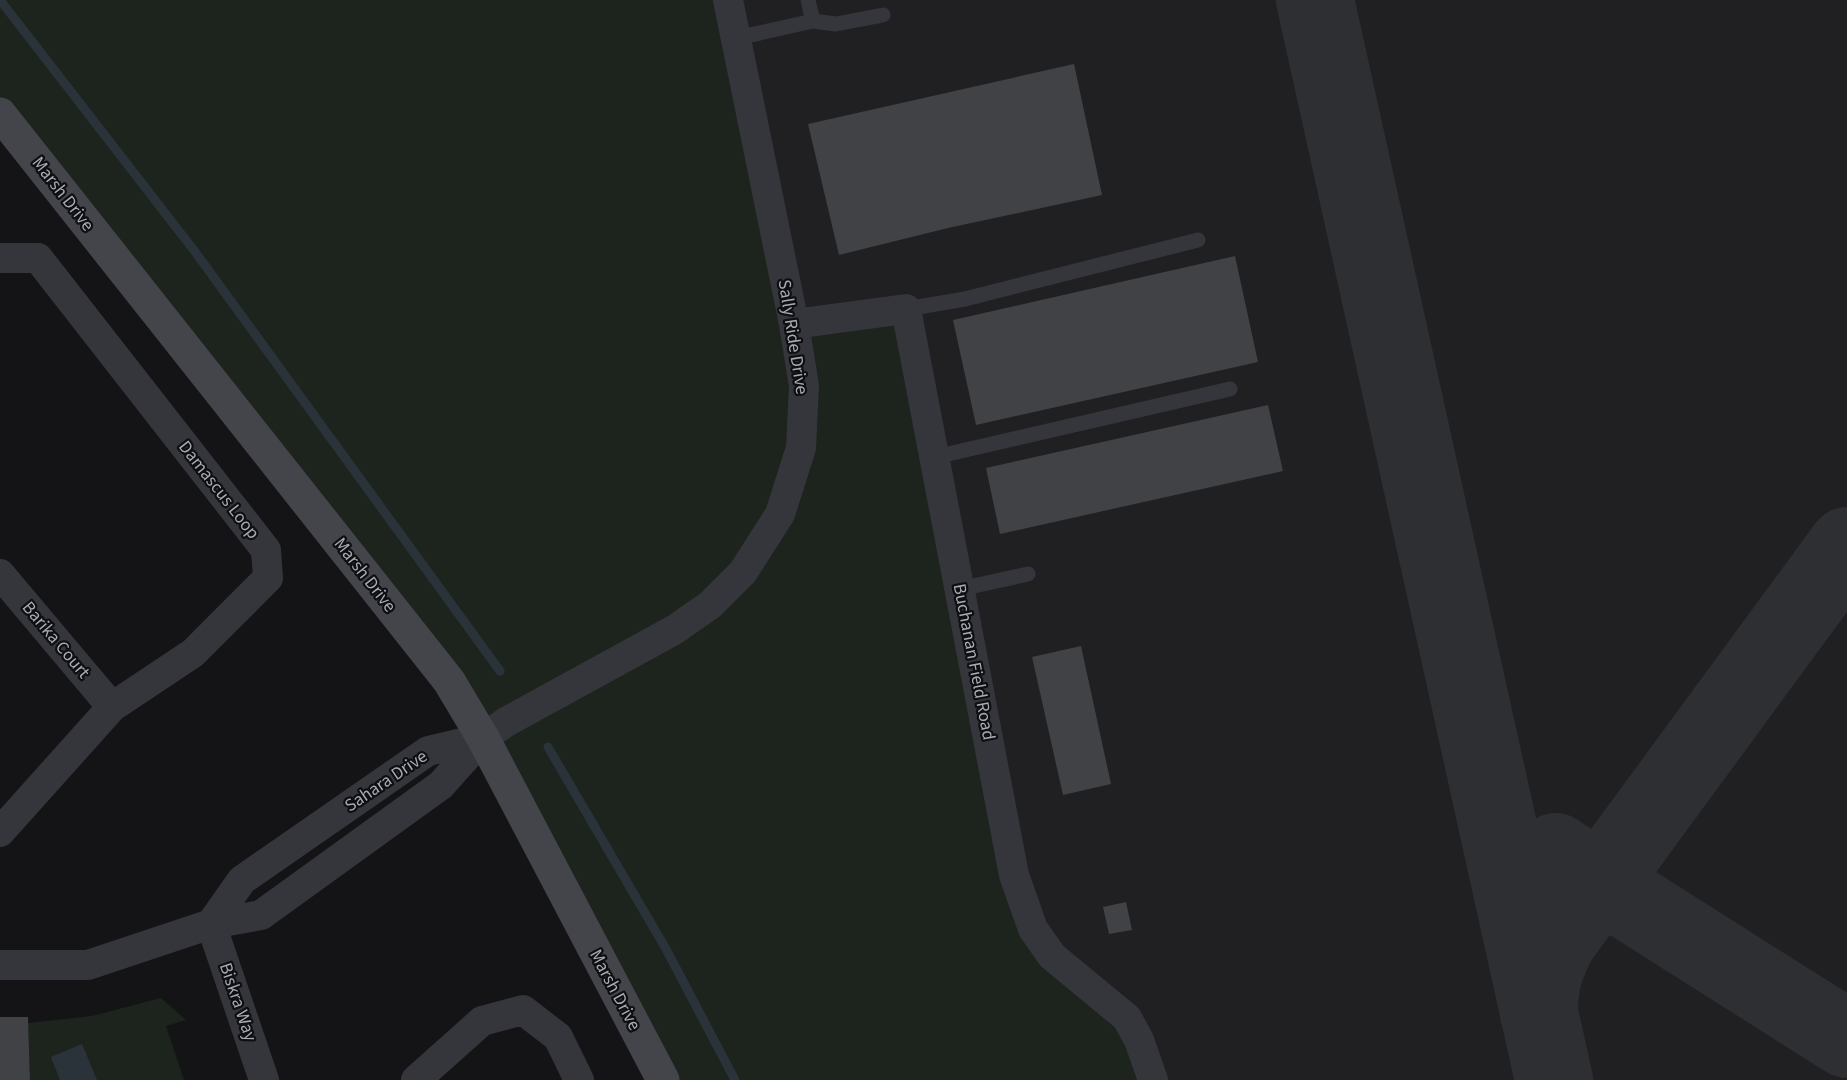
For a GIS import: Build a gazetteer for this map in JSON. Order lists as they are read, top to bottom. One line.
{"streets":{"street":["Marsh Drive","Sally Ride Drive","Damascus Loop","Barika Court","Buchanan Field Road","Sahara Drive","Biskra Way"]},"crossings":[["Marsh Drive","Sally Ride Drive"],["Marsh Drive","Sahara Drive"],["Sally Ride Drive","Sahara Drive"],["Damascus Loop","Barika Court"],["Sahara Drive","Biskra Way"]]}
